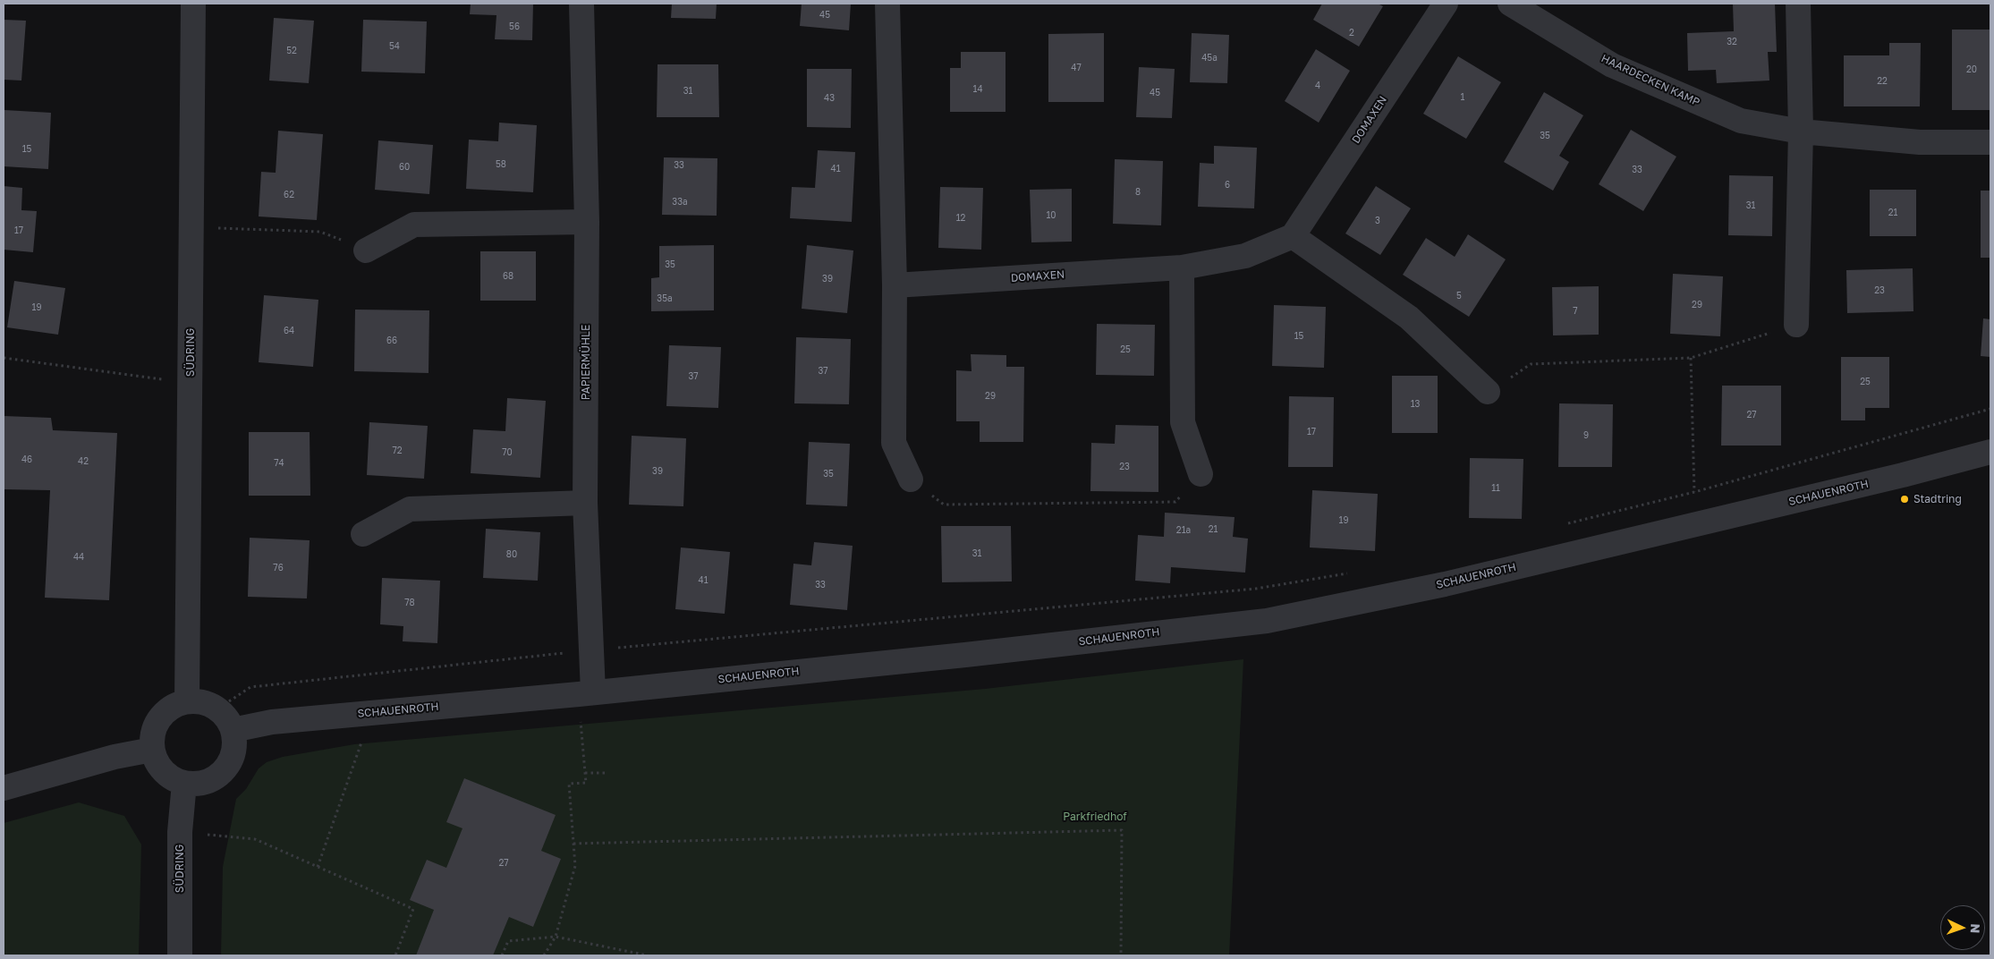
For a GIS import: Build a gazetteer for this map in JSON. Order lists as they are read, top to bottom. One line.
{"streets":{"street":["HAARDECKEN KAMP","DOMAXEN","SÜDRING","PAPIERMÜHLE","SCHAUENROTH"]},"crossings":[["SÜDRING","SCHAUENROTH"],["PAPIERMÜHLE","SCHAUENROTH"]],"parks":["Parkfriedhof"],"places":["Stadtring"],"house_numbers":["45","56","2","32","54","52","45a","47","20","22","4","14","31","45","1","43","35","15","58","33","60","41","33","6","8","62","33a","31","21","10","12","3","17","35","68","39","23","5","35a","29","19","7","64","15","66","25","37","37","25","29","13","27","17","9","72","70","46","42","74","23","39","35","11","19","21","21a","31","80","44","76","41","33","78","27"],"north":"right"}
